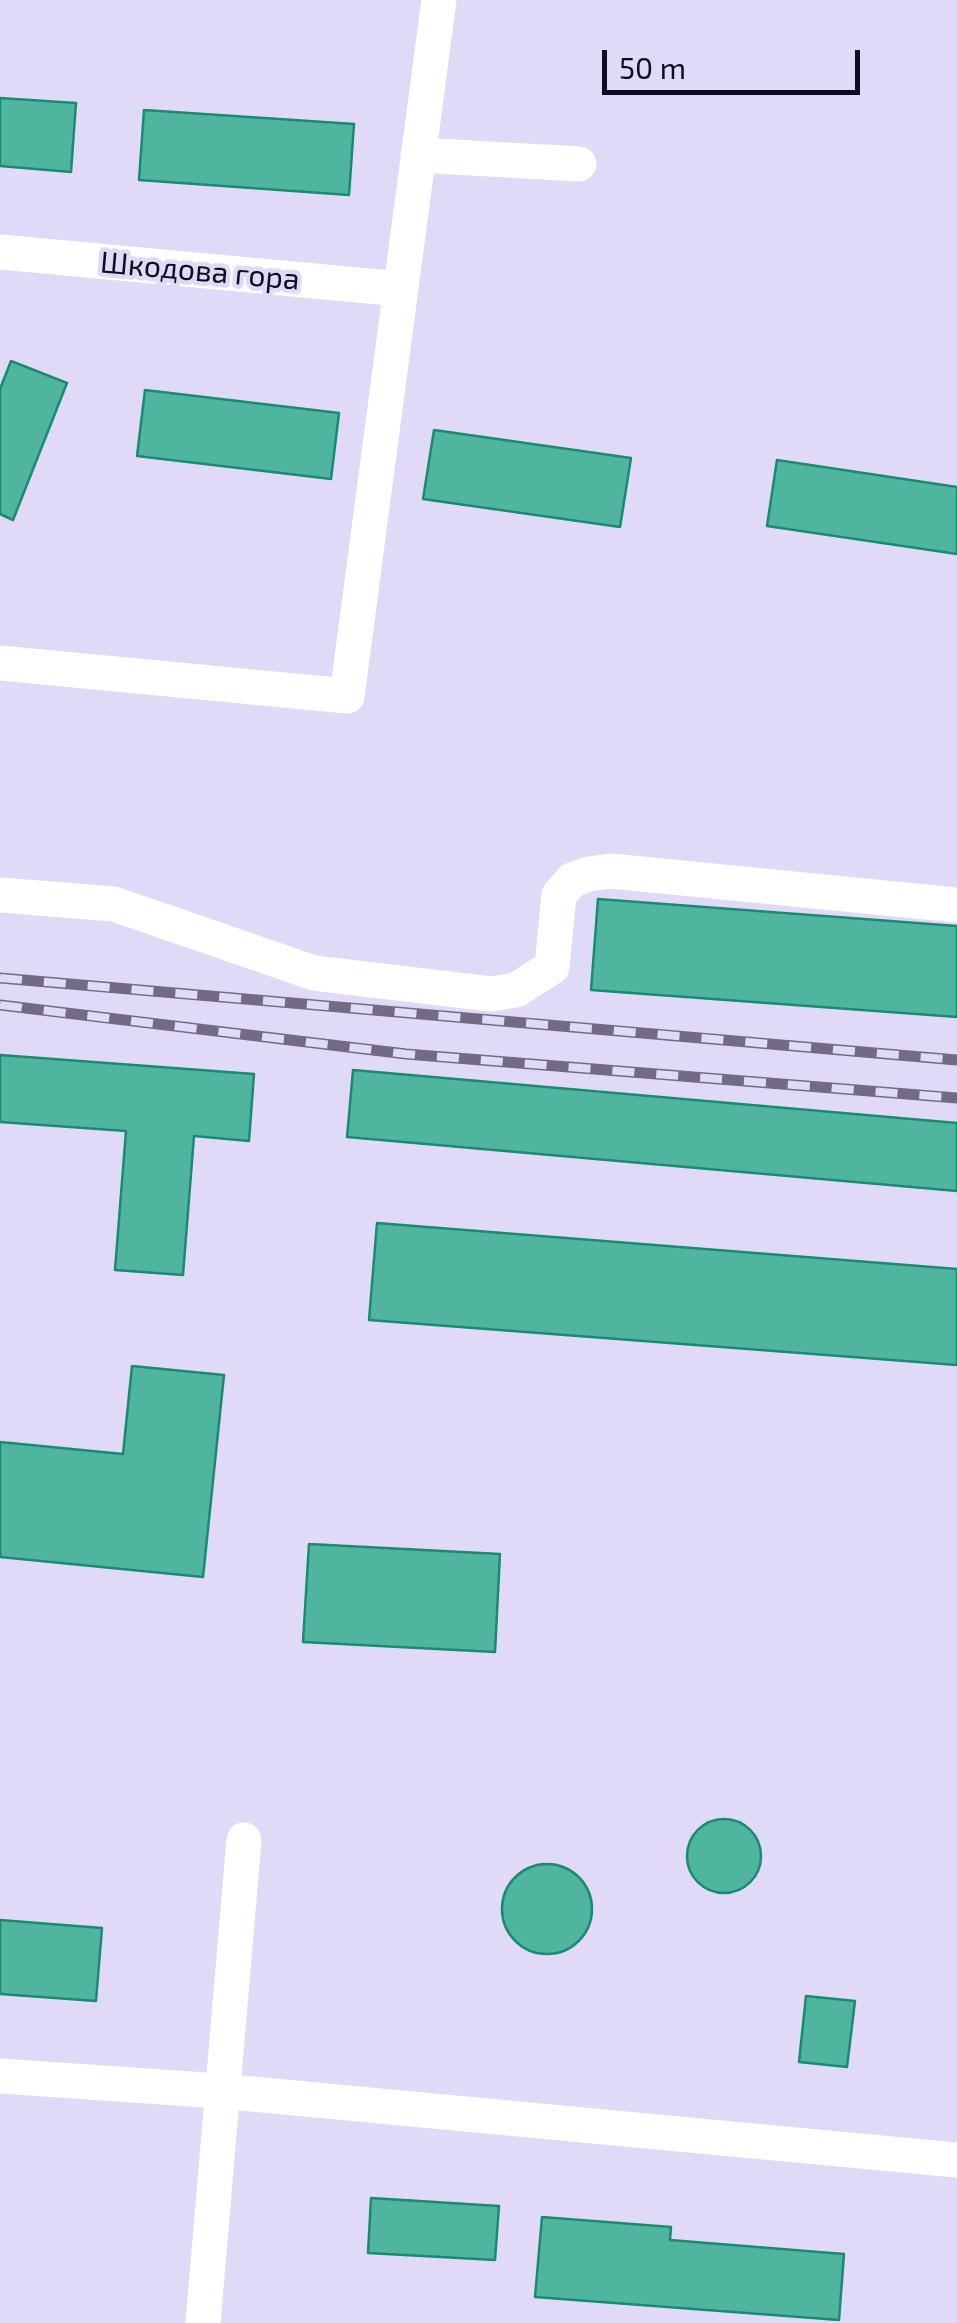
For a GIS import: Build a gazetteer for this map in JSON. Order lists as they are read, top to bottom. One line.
{"streets":{"street":["Шкодова гора"]},"scale_bar":"50 m"}
